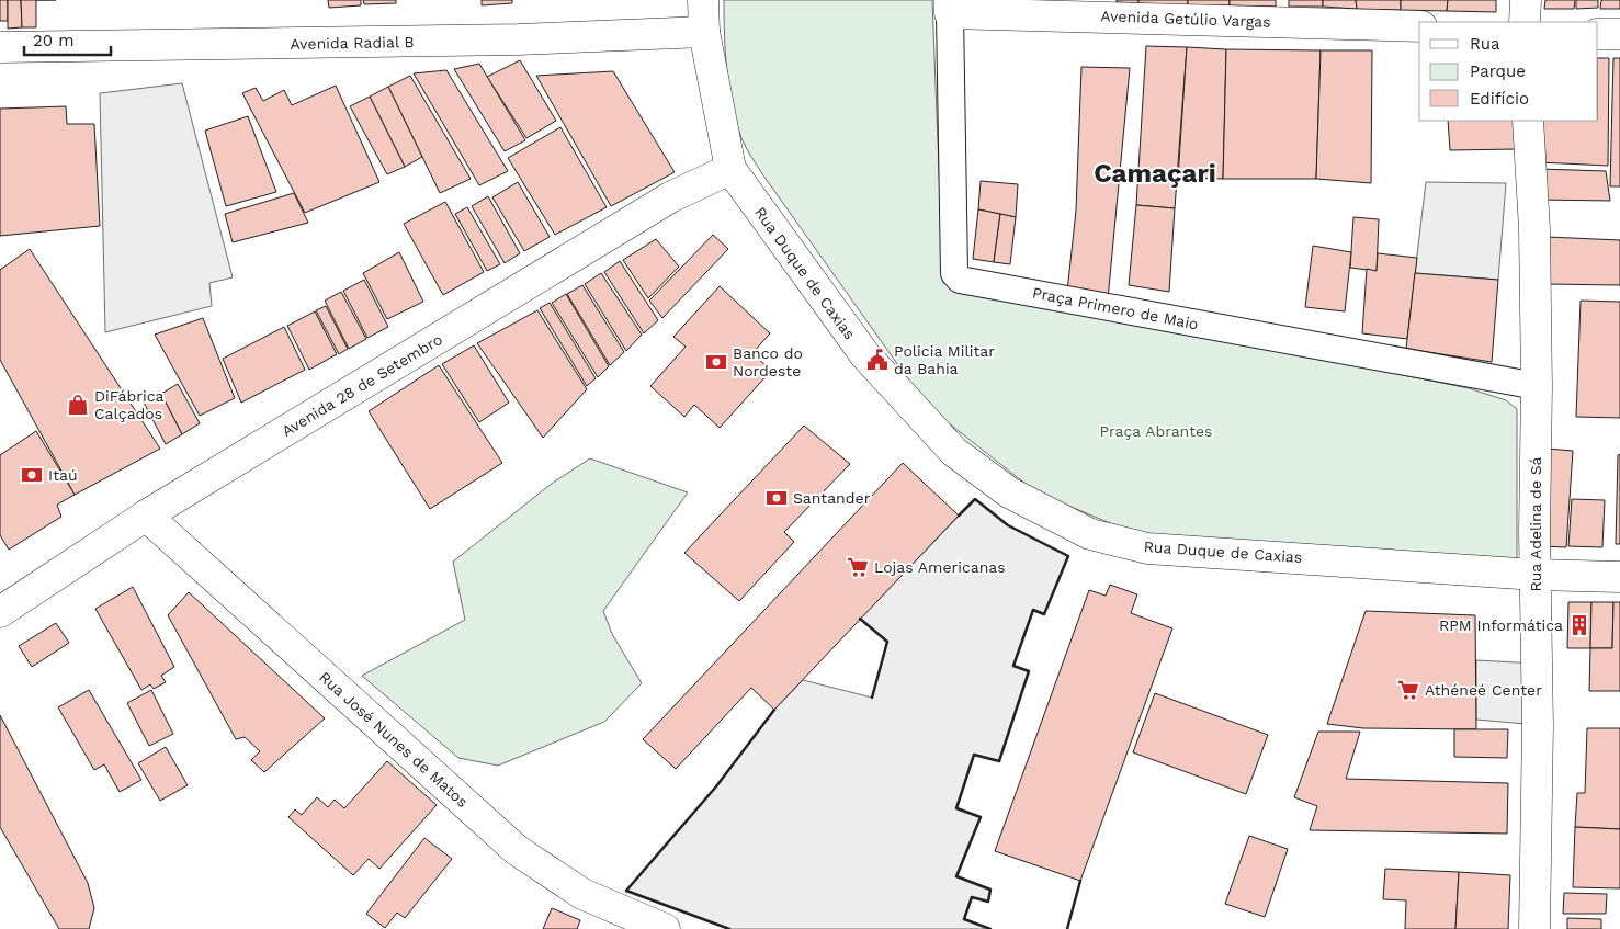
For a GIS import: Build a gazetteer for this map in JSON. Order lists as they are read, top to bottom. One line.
{"streets":{"main road":["Avenida Getúlio Vargas","Avenida Radial B","Rua Duque de Caxias","Avenida 28 de Setembro","Rua Adelina de Sá","Rua José Nunes de Matos"],"street":["Praça Primero de Maio"]},"crossings":[["Avenida Getúlio Vargas","Praça Primero de Maio"],["Avenida Radial B","Rua Duque de Caxias"],["Rua Duque de Caxias","Avenida 28 de Setembro"],["Rua Duque de Caxias","Rua Adelina de Sá"],["Praça Primero de Maio","Rua Adelina de Sá"],["Avenida 28 de Setembro","Rua José Nunes de Matos"]],"districts":["Camaçari"],"parks":["Praça Abrantes"],"places":{"public building":["Policia Militar da Bahia"],"bank":["Banco do Nordeste","Itaú","Santander"],"shop":["DiFábrica Calçados"],"supermarket":["Lojas Americanas","Athéneé Center"],"building":["RPM Informática"]},"legend":["Rua","Parque","Edifício"],"scale_bar":"20 m"}
